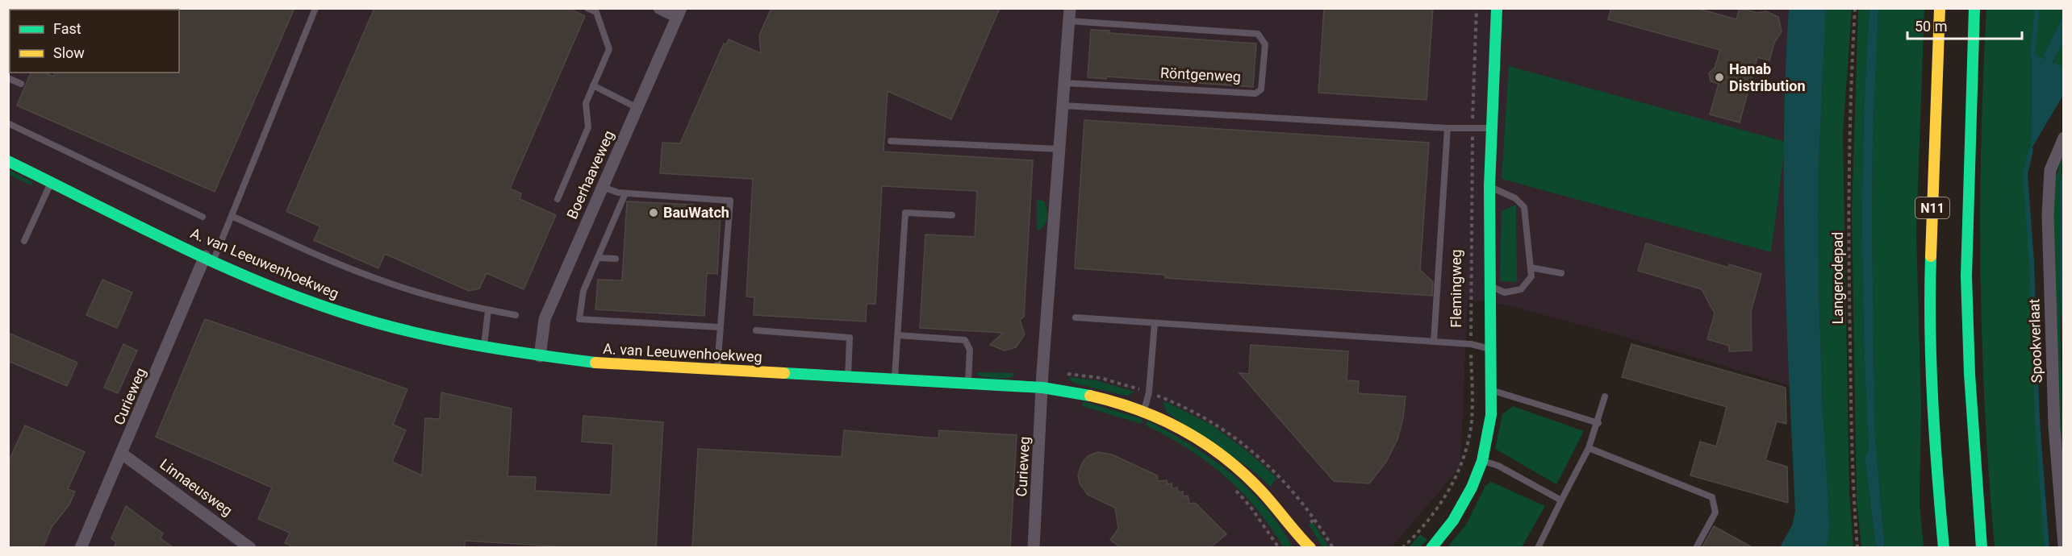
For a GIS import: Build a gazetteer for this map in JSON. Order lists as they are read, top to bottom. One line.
{"streets":{"main road":["N11","A. van Leeuwenhoekweg"],"street":["Röntgenweg","Boerhaaveweg","Spookverlaat","Curieweg","Linnaeusweg"],"path":["Langerodepad","Flemingweg"]},"crossings":[["Röntgenweg","A. van Leeuwenhoekweg"],["Röntgenweg","Curieweg"],["Boerhaaveweg","A. van Leeuwenhoekweg"],["A. van Leeuwenhoekweg","Curieweg"],["Curieweg","Linnaeusweg"]],"places":["Hanab Distribution","BauWatch"],"legend":["Fast","Slow"],"scale_bar":"50 m"}
